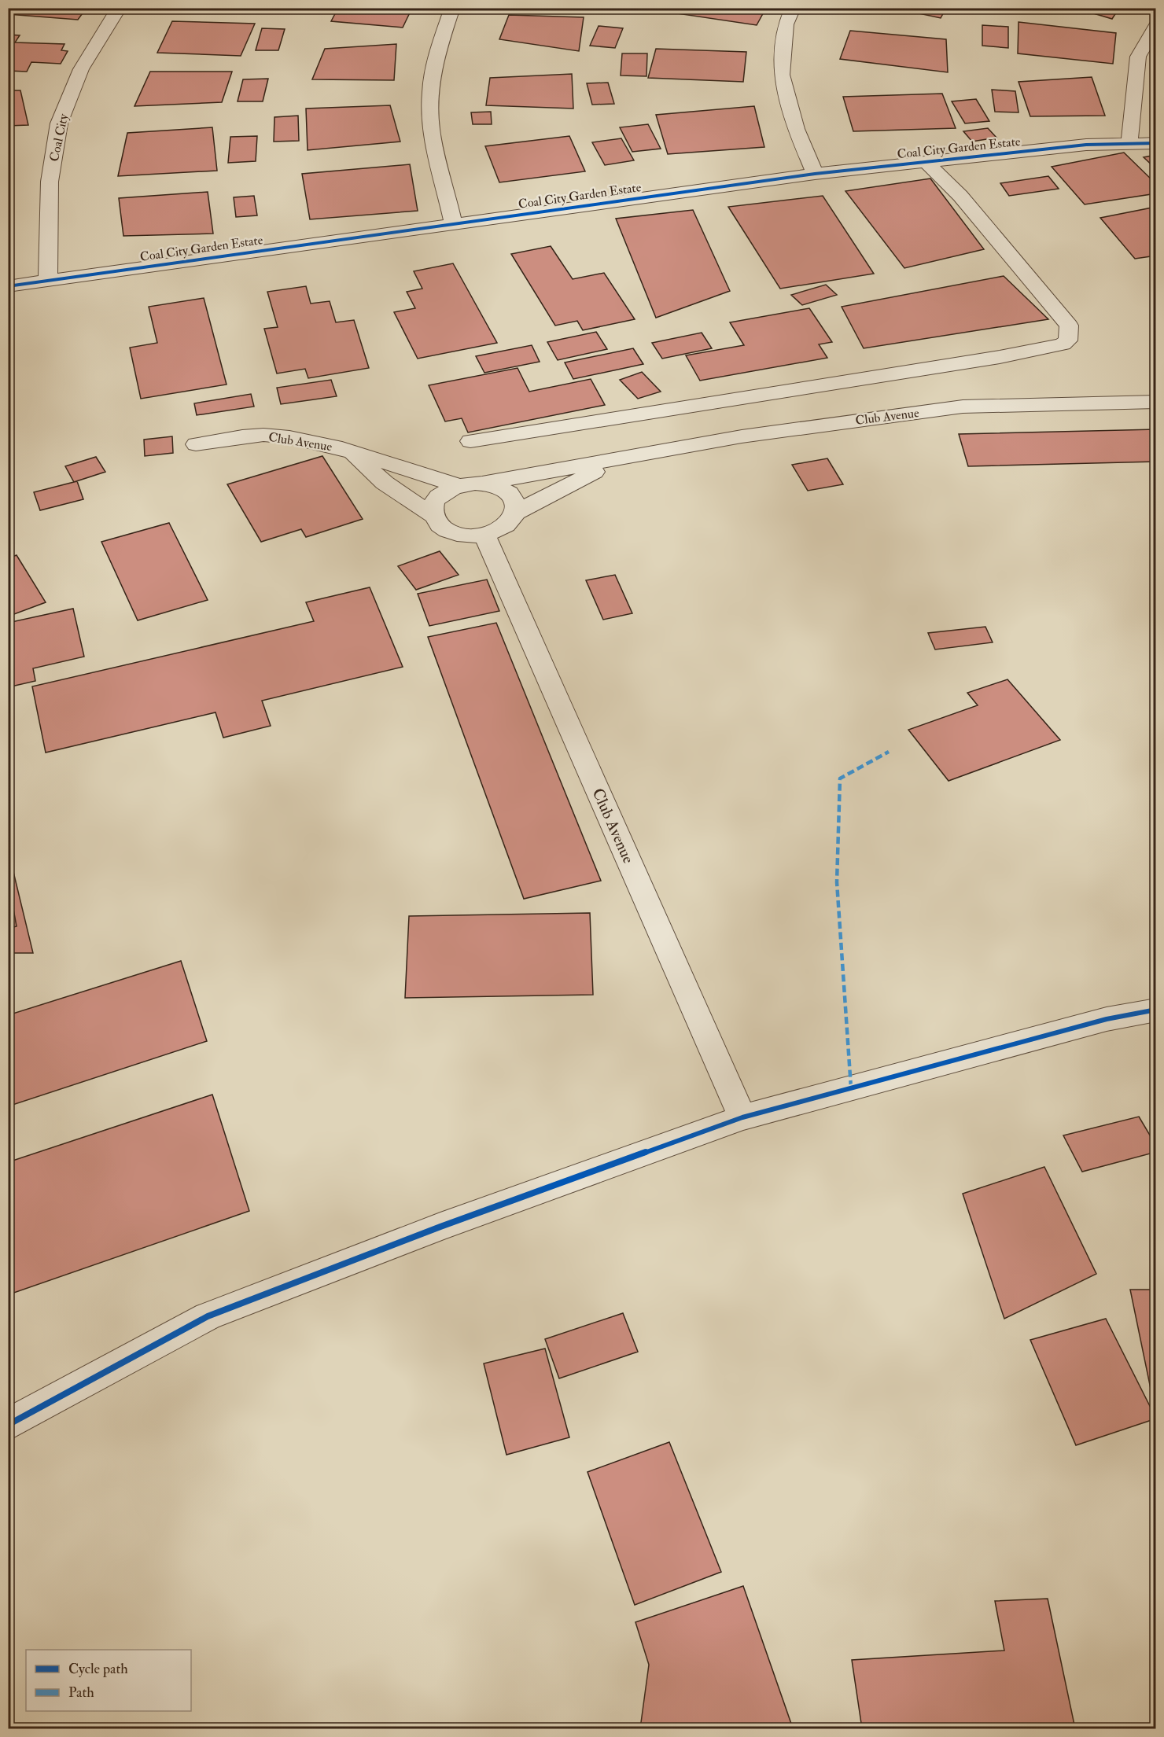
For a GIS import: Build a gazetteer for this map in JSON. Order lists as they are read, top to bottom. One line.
{"streets":{"street":["Coal City","Coal City Garden Estate","Club Avenue"]},"crossings":[["Coal City","Coal City Garden Estate"]],"legend":["Cycle path","Path"]}
